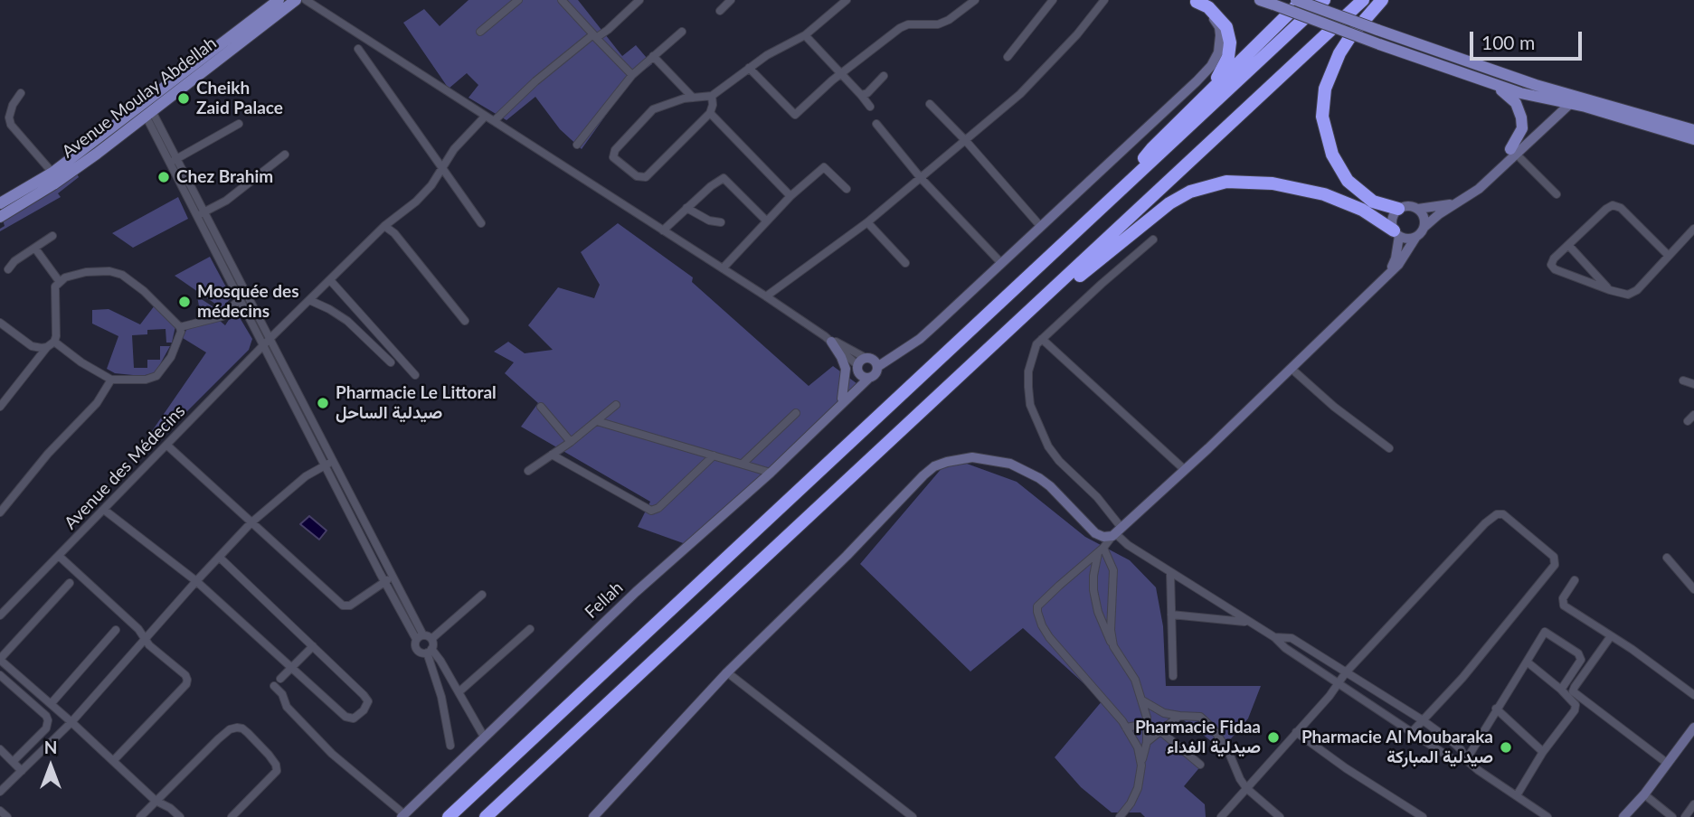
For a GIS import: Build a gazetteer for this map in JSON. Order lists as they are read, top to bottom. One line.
{"streets":{"main road":["Avenue Moulay Abdellah"],"street":["Avenue des Médecins","Fellah"]},"places":["Cheikh Zaid Palace","Chez Brahim","Mosquée des médecins","Pharmacie Le Littoral صيدلية الساحل","Pharmacie Fidaa صيدلية الفداء","Pharmacie Al Moubaraka صيدلية المباركة"],"scale_bar":"100 m","north":"top"}
